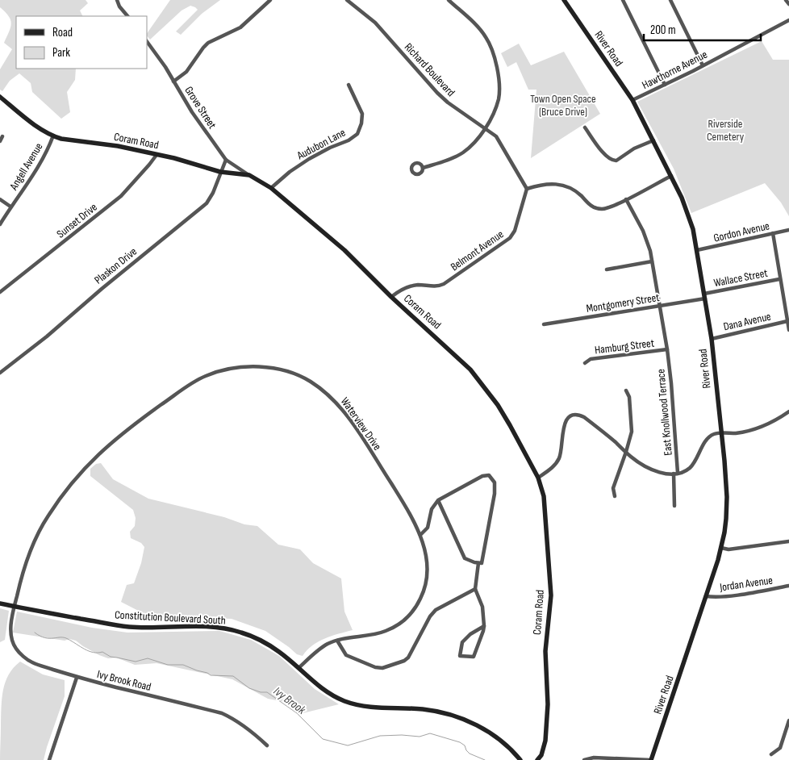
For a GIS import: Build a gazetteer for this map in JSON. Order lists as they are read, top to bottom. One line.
{"streets":{"main road":["River Road","Coram Road","Constitution Boulevard South"],"street":["Richard Boulevard","Hawthorne Avenue","Grove Street","Audubon Lane","Angell Avenue","Sunset Drive","Gordon Avenue","Belmont Avenue","Plaskon Drive","Wallace Street","Montgomery Street","Dana Avenue","Hamburg Street","East Knollwood Terrace","Waterview Drive","Jordan Avenue","Ivy Brook Road"]},"crossings":[["River Road","Hawthorne Avenue"],["River Road","Gordon Avenue"],["River Road","Wallace Street"],["River Road","Montgomery Street"],["River Road","Dana Avenue"],["River Road","Jordan Avenue"],["Richard Boulevard","Belmont Avenue"],["Grove Street","Coram Road"],["Grove Street","Plaskon Drive"],["Coram Road","Audubon Lane"],["Coram Road","Angell Avenue"],["Coram Road","Sunset Drive"],["Coram Road","Belmont Avenue"],["Coram Road","Plaskon Drive"],["Wallace Street","Montgomery Street"],["Montgomery Street","East Knollwood Terrace"],["Hamburg Street","East Knollwood Terrace"],["Waterview Drive","Constitution Boulevard South"],["Waterview Drive","Ivy Brook Road"],["Constitution Boulevard South","Ivy Brook Road"]],"water":["Ivy Brook"],"parks":["Town Open Space (Bruce Drive)","Riverside Cemetery"],"legend":["Road","Park"],"scale_bar":"200 m"}
